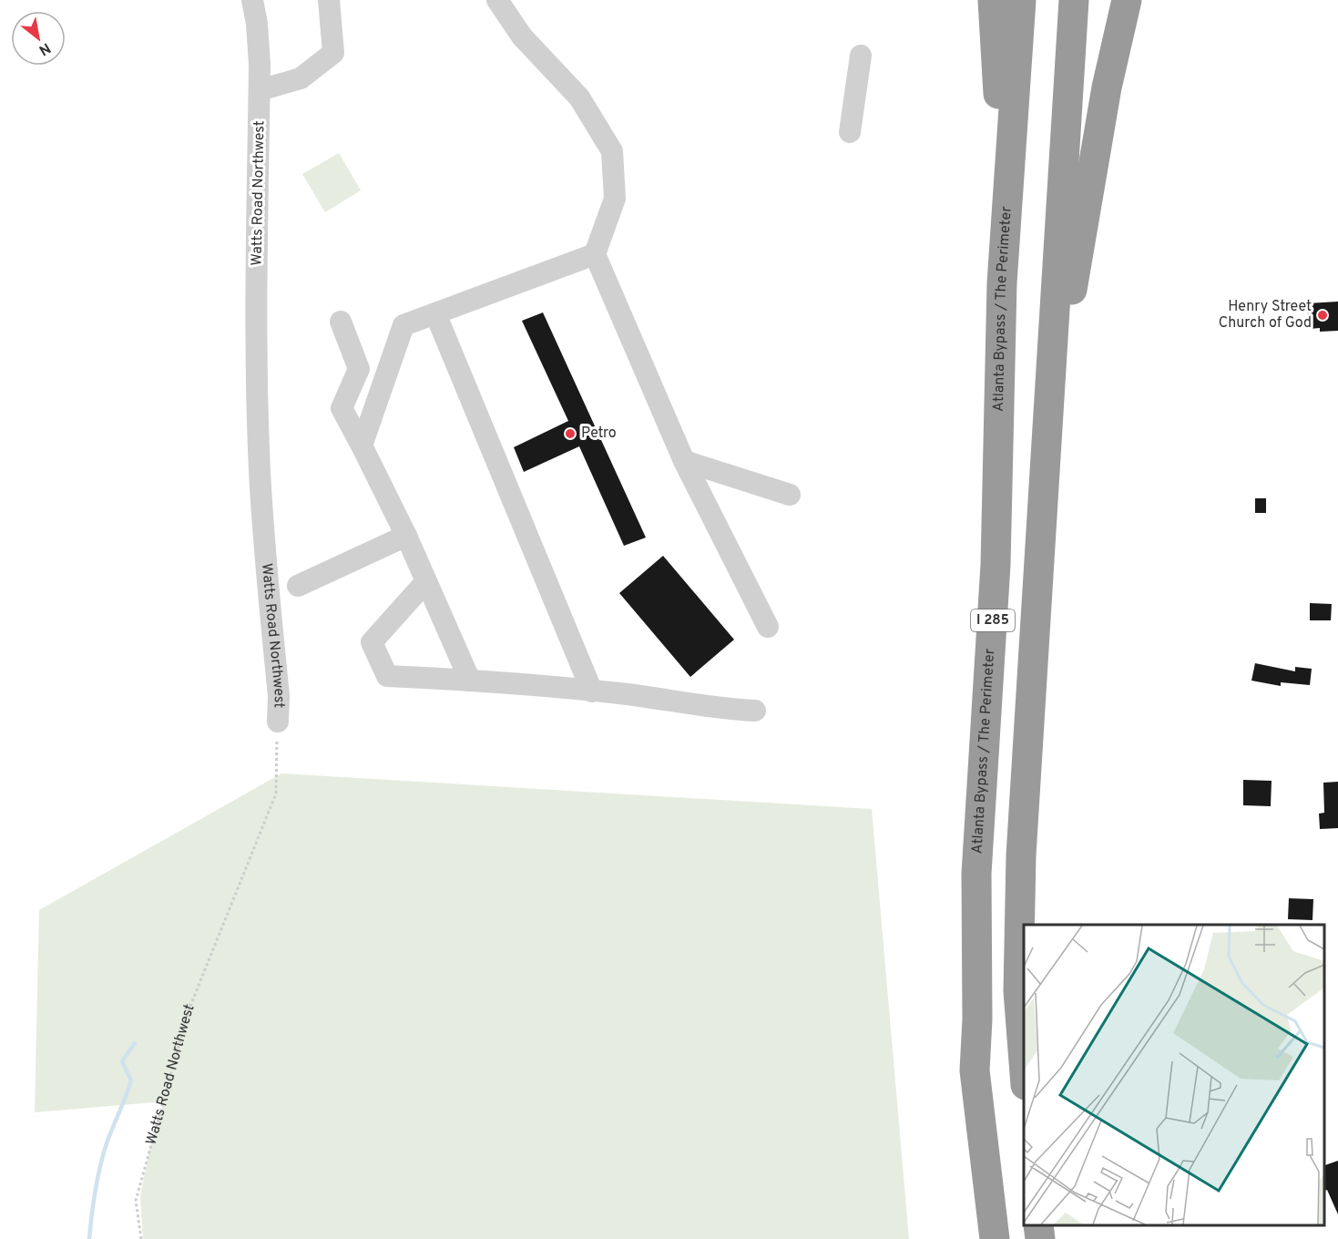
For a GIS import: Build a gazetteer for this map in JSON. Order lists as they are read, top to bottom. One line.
{"streets":{"highway":["Atlanta Bypass / The Perimeter","I 285"],"street":["Watts Road Northwest"]},"places":["Henry Street Church of God","Petro"],"north":"bottom right"}
